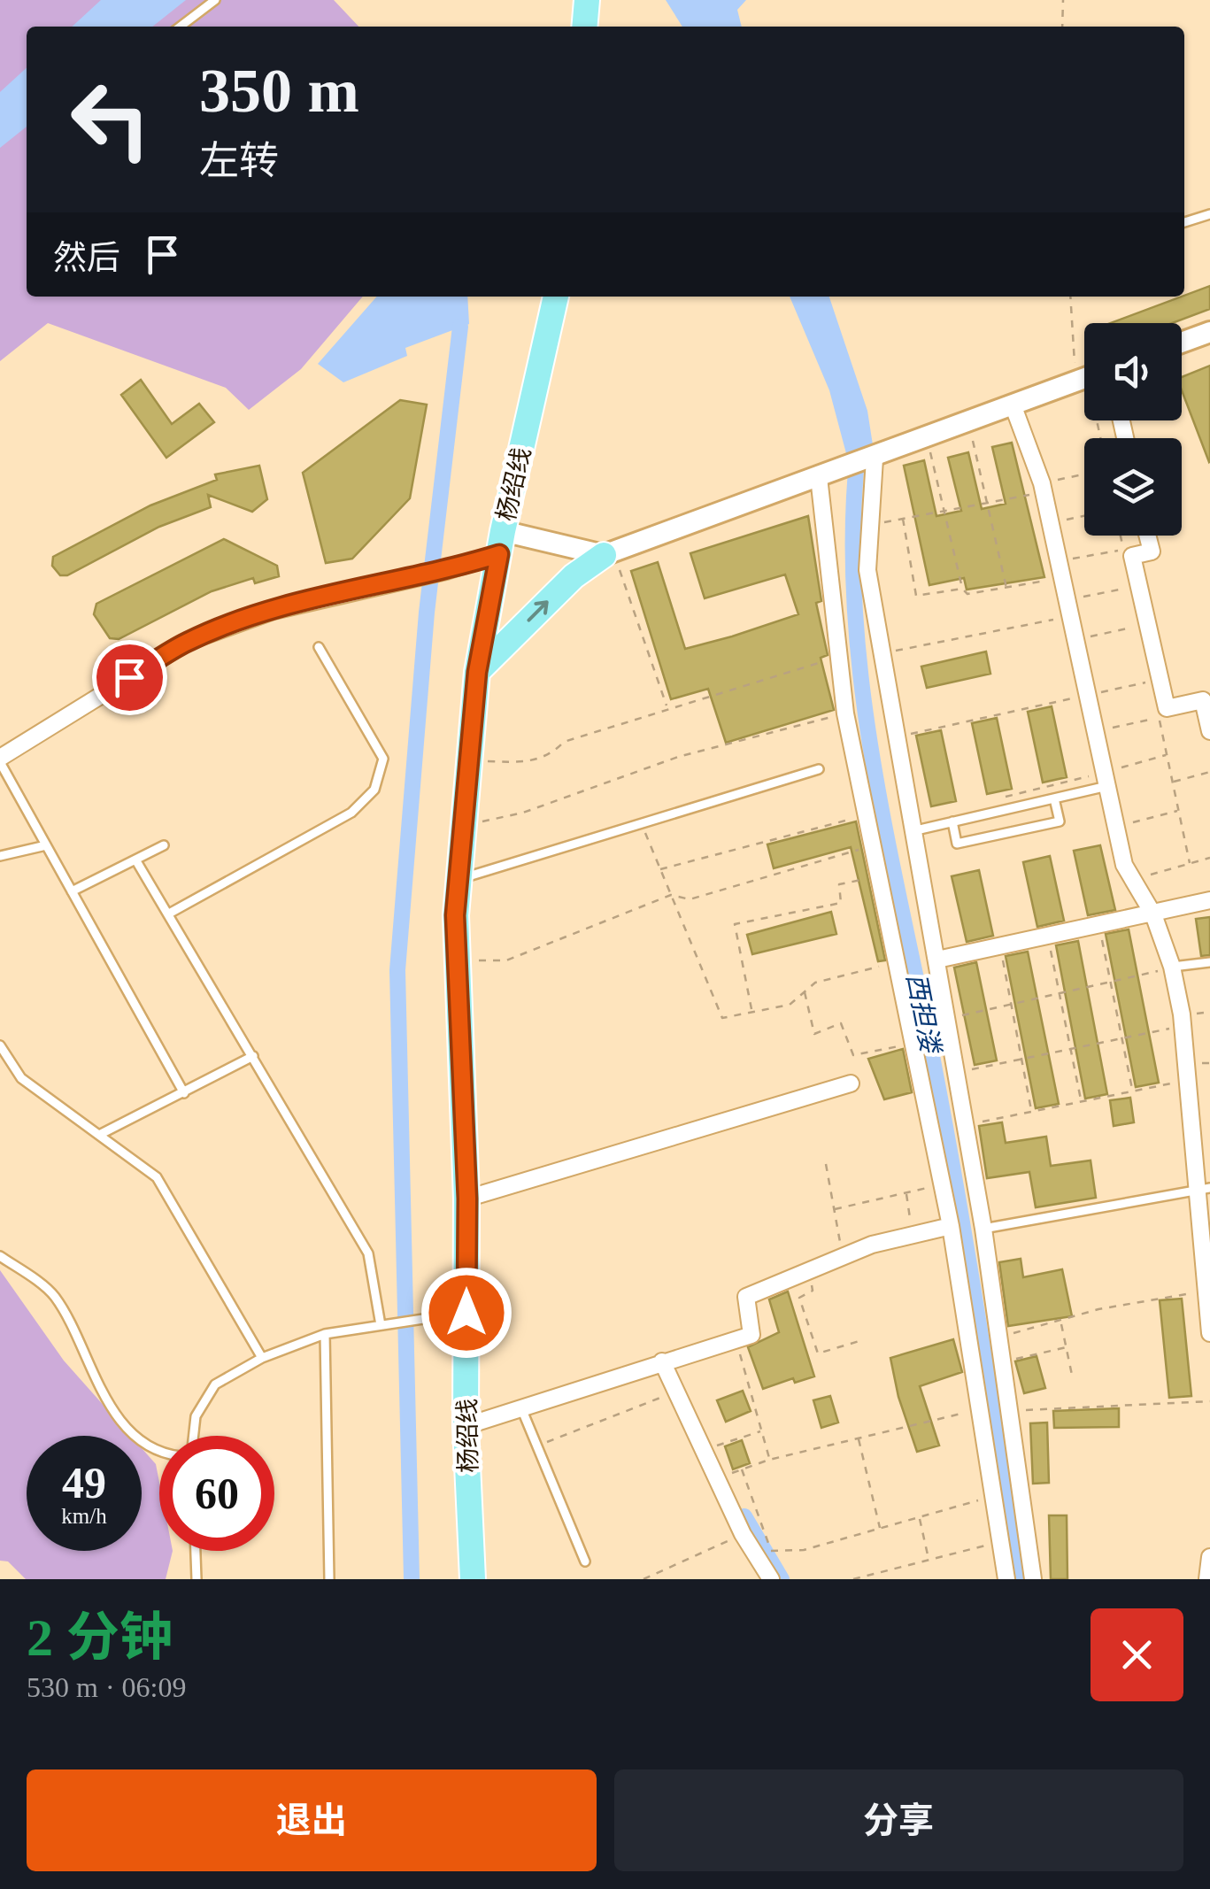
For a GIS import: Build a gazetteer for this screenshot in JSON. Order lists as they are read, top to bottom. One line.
{"streets":{"main road":["杨绍线"]},"water":["西担溇"],"page":{"turn":["350 m","左转"],"then":"然后","speed":"49 km/h","limit":"60","heading":["2 分钟","530 m · 06:09"],"buttons":["退出","分享"]}}
